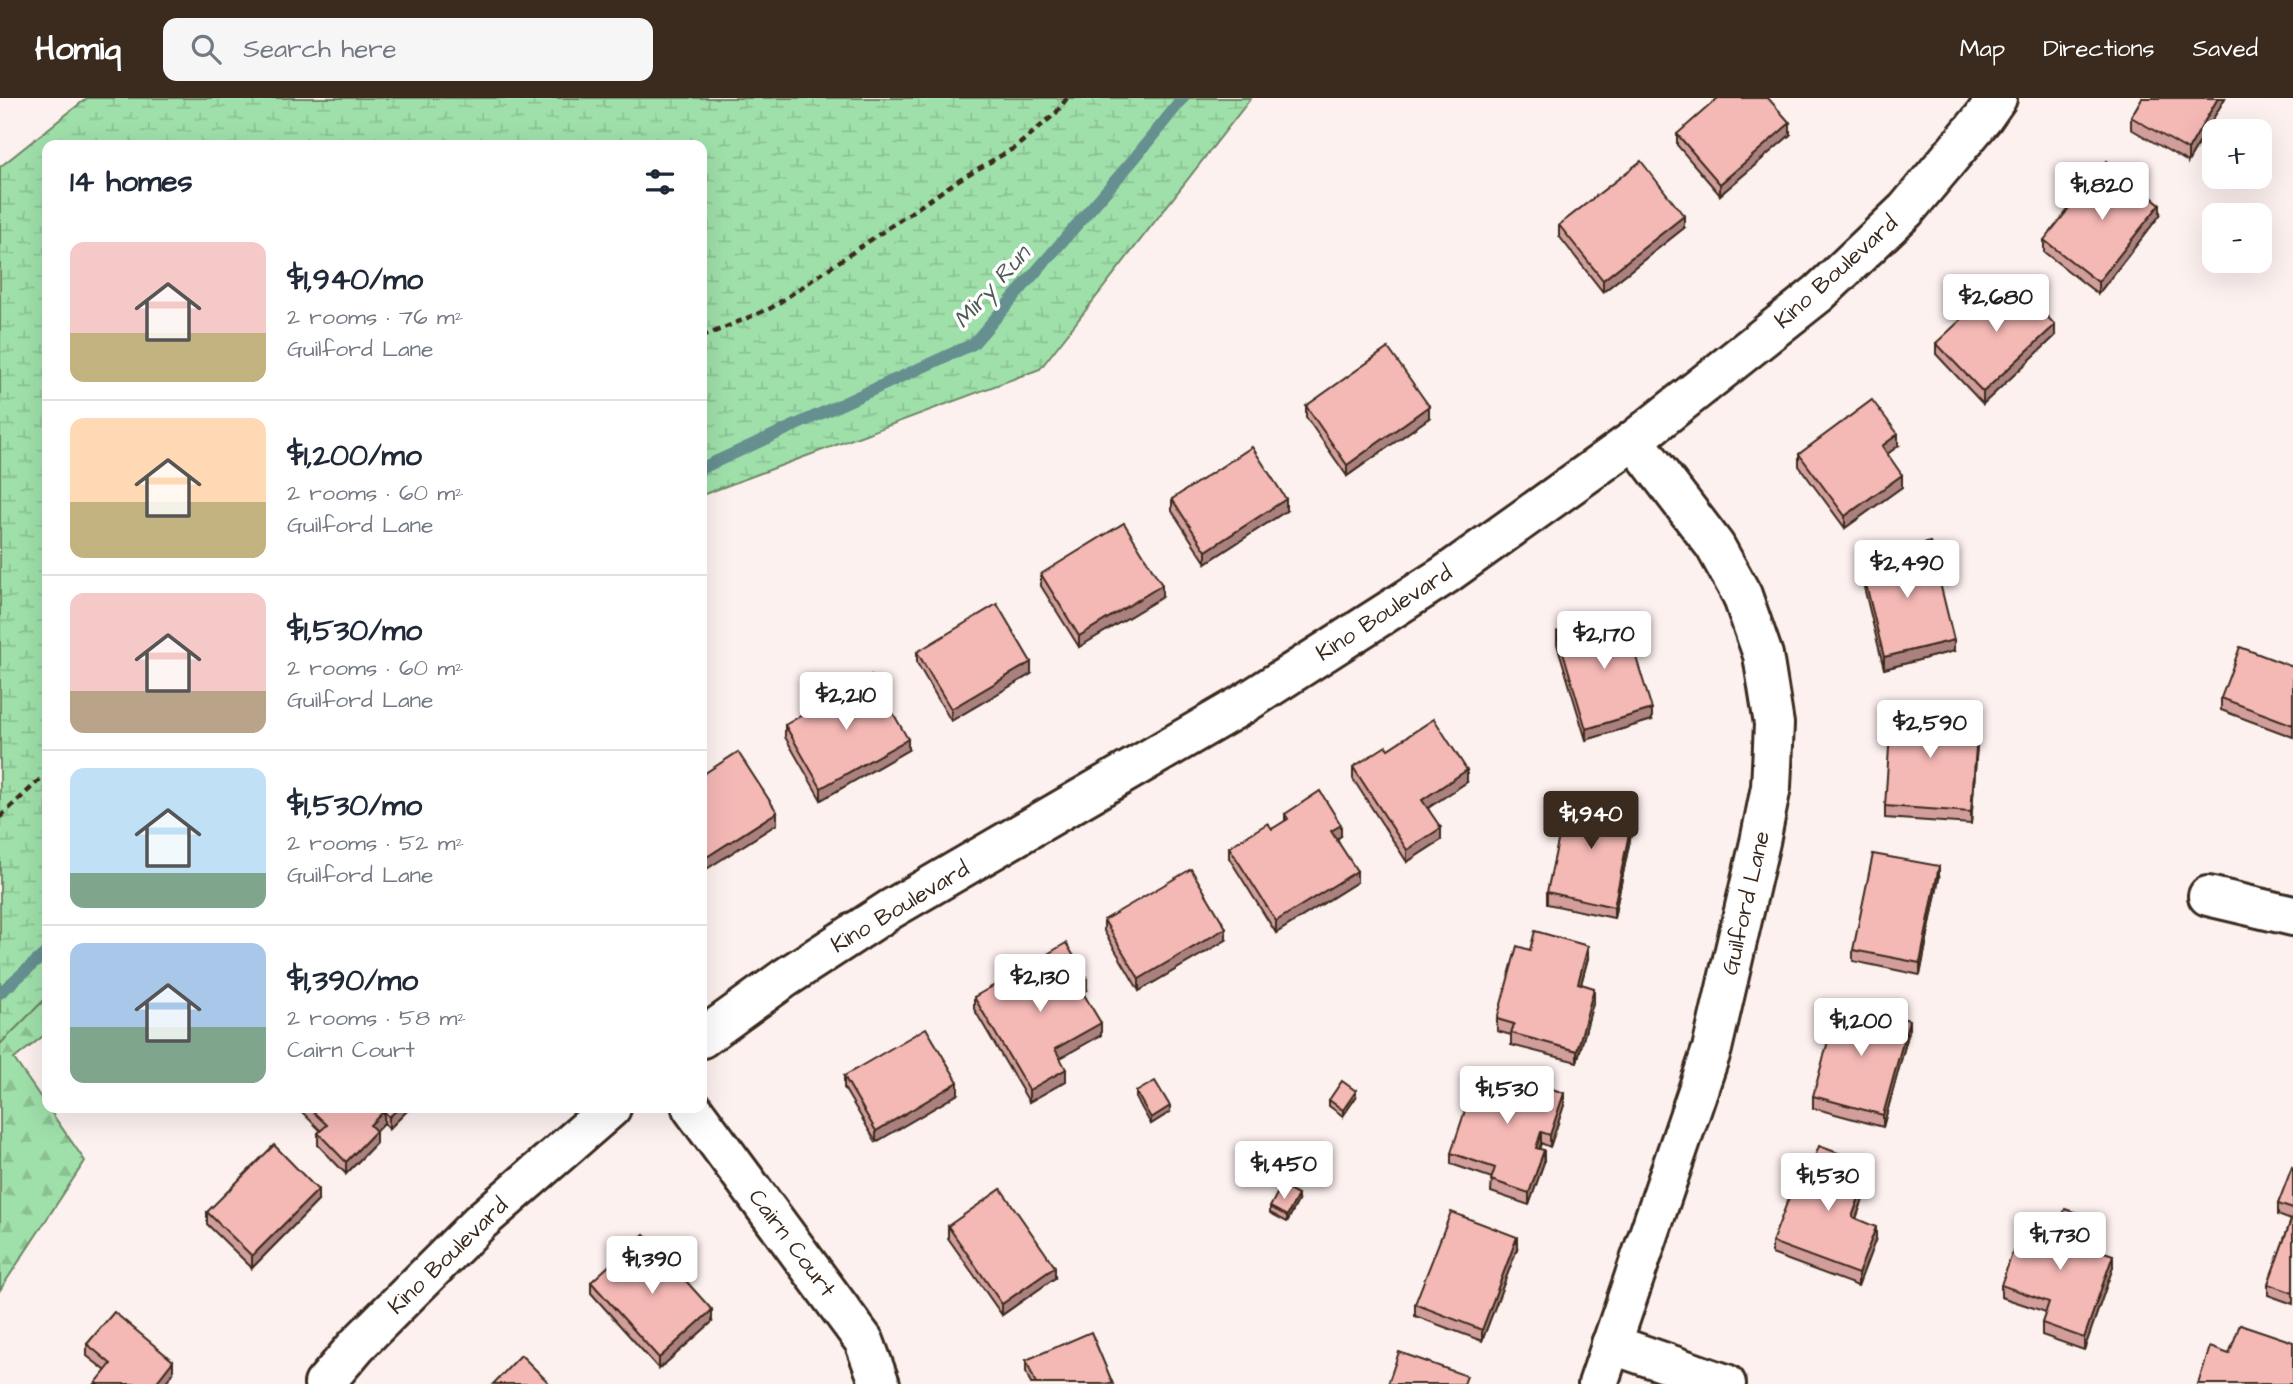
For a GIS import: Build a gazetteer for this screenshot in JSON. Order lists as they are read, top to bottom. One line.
{"streets":{"street":["Kino Boulevard","Guilford Lane","Cairn Court"]},"crossings":[["Kino Boulevard","Guilford Lane"]],"water":["Miry Run"],"page":{"header":"Homiq","search":"Search here","nav":["Map","Directions","Saved"],"map_buttons":["+","−"],"heading":"14 homes","price":["$1,820","$2,680","$2,490","$2,170","$2,210","$2,590","$1,940","$2,130","$1,200","$1,530","$1,450","$1,530","$1,730","$1,390"],"list":[{"name":"$1,940/mo","note":"2 rooms · 76 m² · Guilford Lane"},{"name":"$1,200/mo","note":"2 rooms · 60 m² · Guilford Lane"},{"name":"$1,530/mo","note":"2 rooms · 60 m² · Guilford Lane"},{"name":"$1,530/mo","note":"2 rooms · 52 m² · Guilford Lane"},{"name":"$1,390/mo","note":"2 rooms · 58 m² · Cairn Court"}]}}
